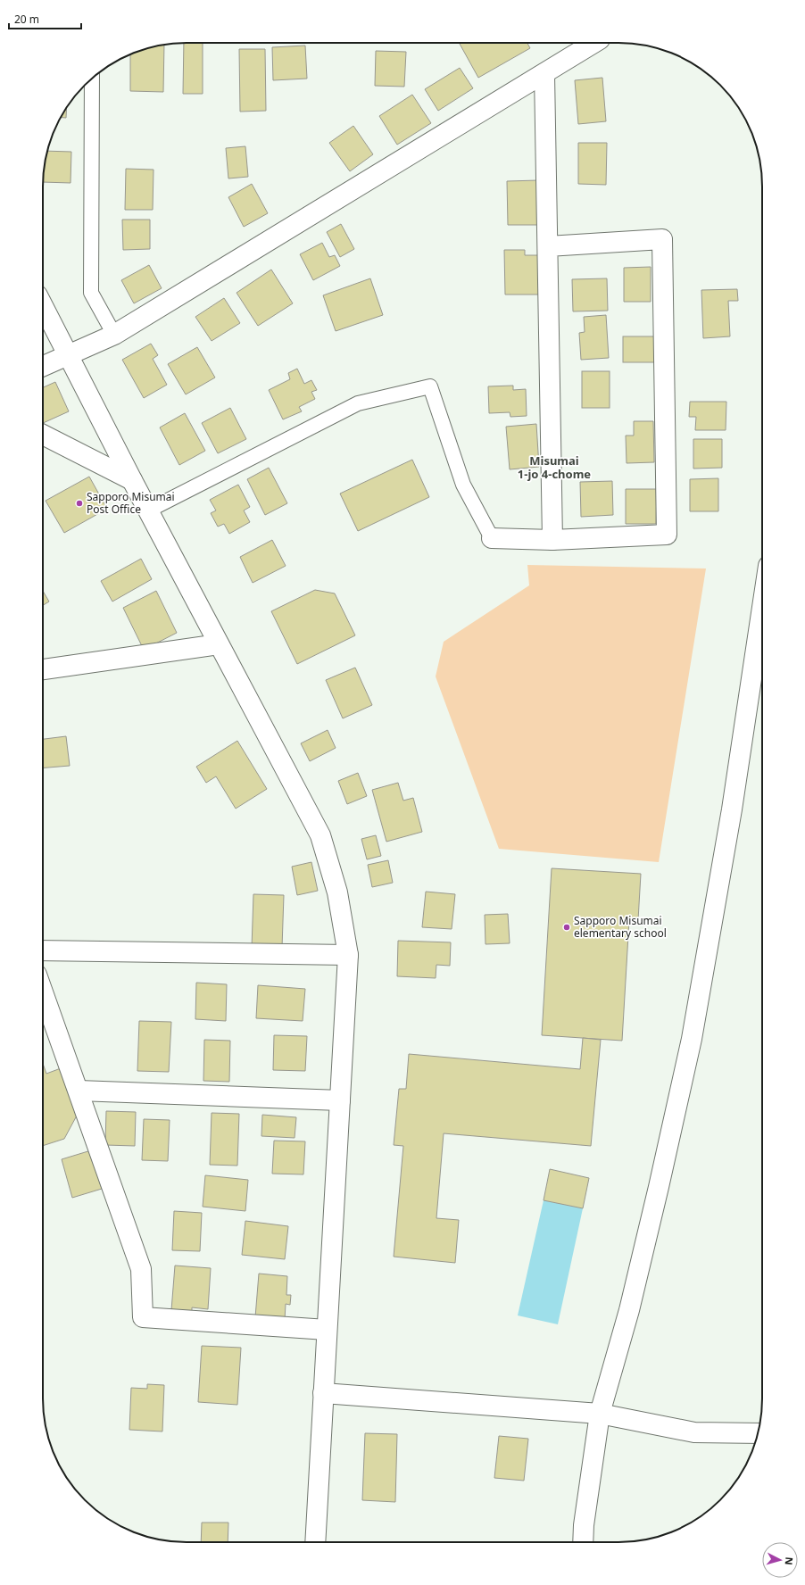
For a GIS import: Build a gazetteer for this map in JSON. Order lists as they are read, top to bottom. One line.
{"districts":["Misumai 1-jo 4-chome"],"places":["Sapporo Misumai Post Office","Sapporo Misumai elementary school"],"scale_bar":"20 m","north":"right"}
